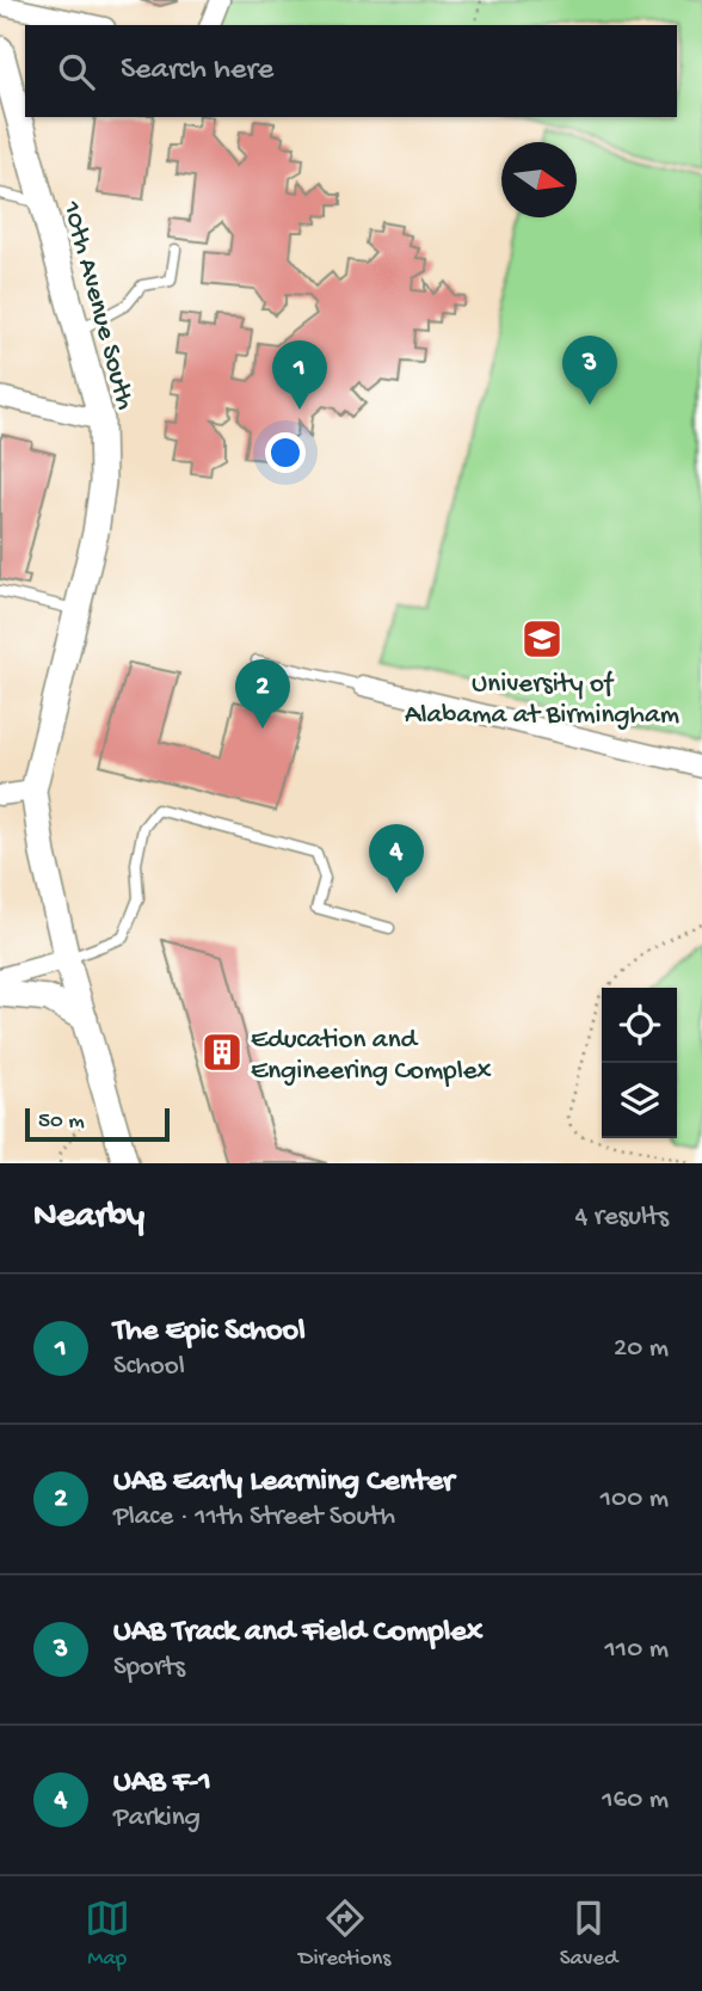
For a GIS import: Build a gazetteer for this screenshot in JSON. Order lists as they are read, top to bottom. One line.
{"streets":{"street":["10th Avenue South"]},"places":{"school or university":["University of Alabama at Birmingham"],"building":["Education and Engineering Complex"]},"scale_bar":"50 m","north":"right","page":{"search":"Search here","pins":["3","1","2","4"],"scale":"50 m","heading":["Nearby","4 results"],"list":[{"mark":"1","name":"The Epic School","note":"School","value":"20 m"},{"mark":"2","name":"UAB Early Learning Center","note":"Place · 11th Street South","value":"100 m"},{"mark":"3","name":"UAB Track and Field Complex","note":"Sports","value":"110 m"},{"mark":"4","name":"UAB F-1","note":"Parking","value":"160 m"}],"nav":["Map","Directions","Saved"]}}
